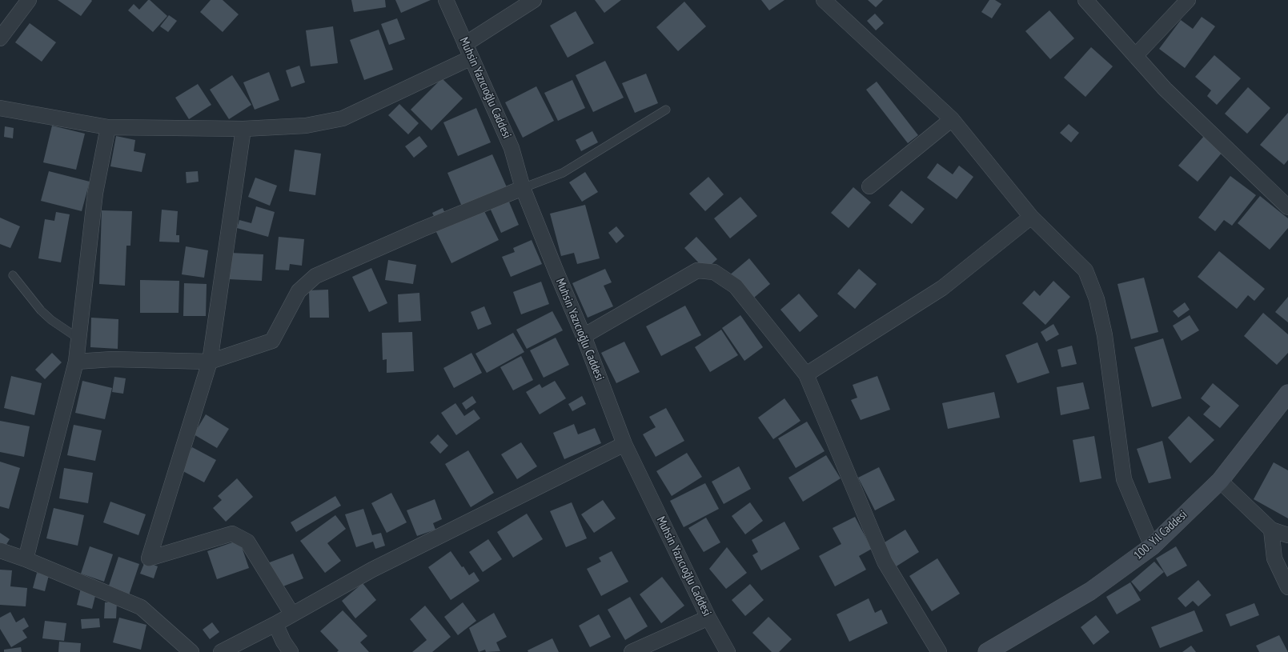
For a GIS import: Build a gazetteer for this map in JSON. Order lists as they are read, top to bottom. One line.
{"streets":{"street":["Muhsin Yazıcıoğlu Caddesi","100. Yıl Caddesi"]}}
